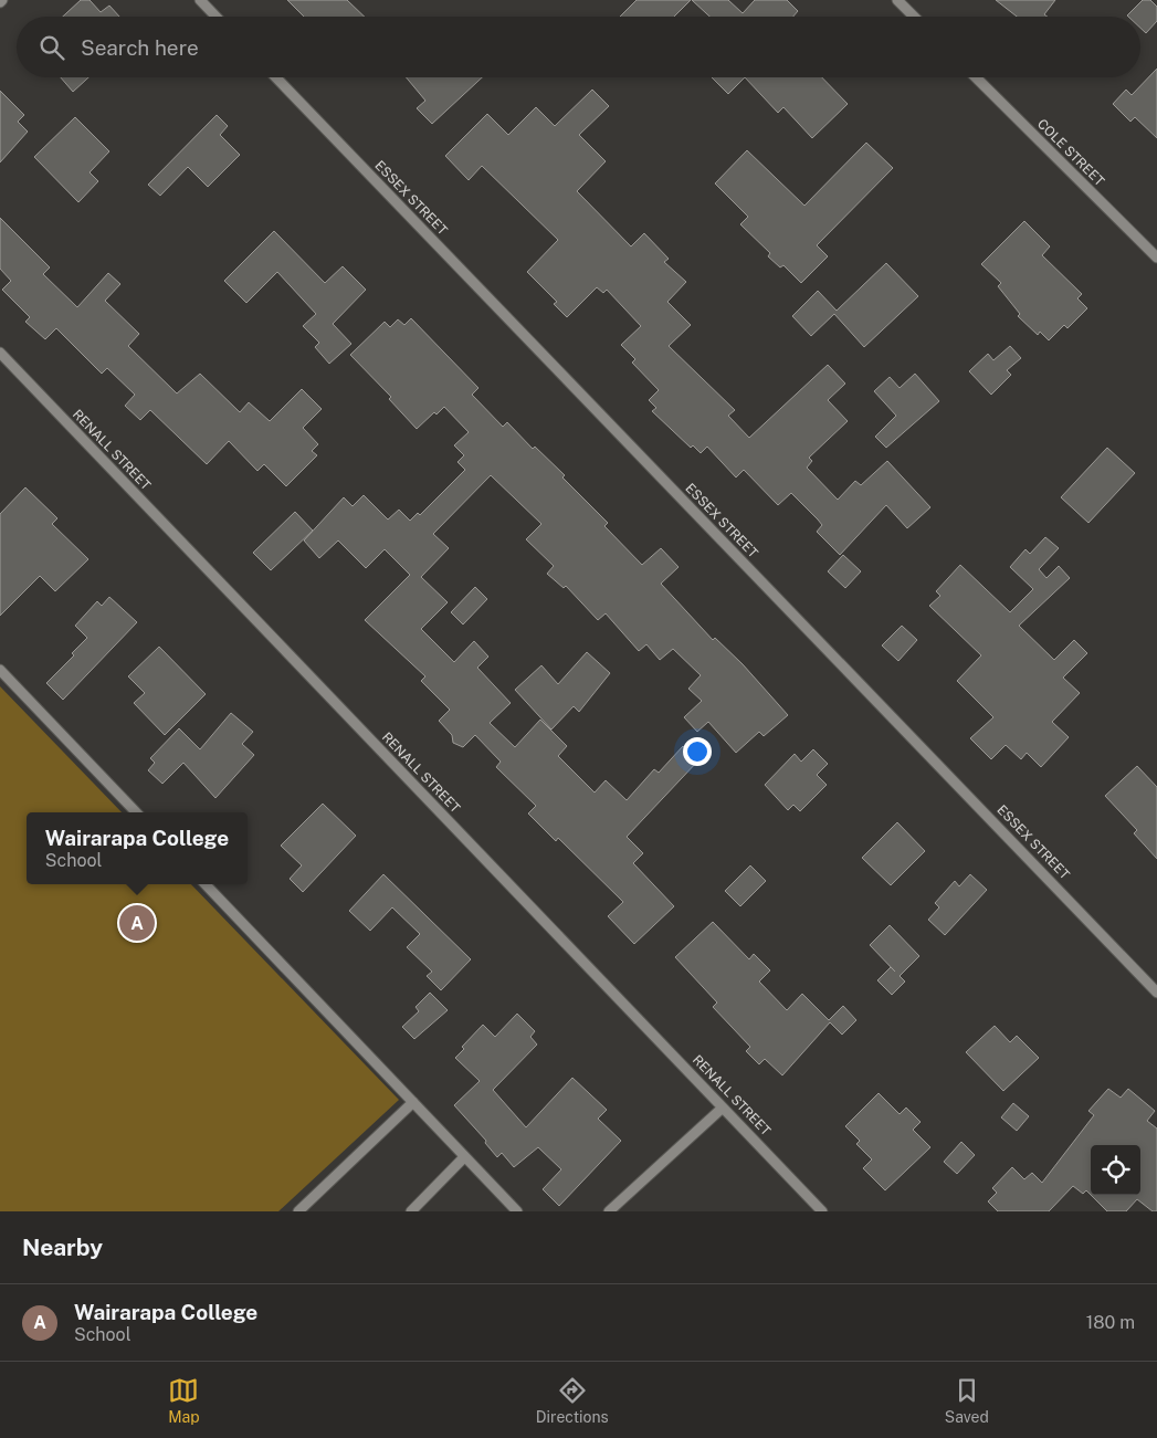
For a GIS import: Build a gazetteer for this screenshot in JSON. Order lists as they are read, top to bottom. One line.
{"streets":{"street":["COLE STREET","ESSEX STREET","RENALL STREET"]},"page":{"search":"Search here","popup":["Wairarapa College","School"],"pins":"A","heading":"Nearby","list":[{"mark":"A","name":"Wairarapa College","note":"School","value":"180 m"}],"nav":["Map","Directions","Saved"]}}
